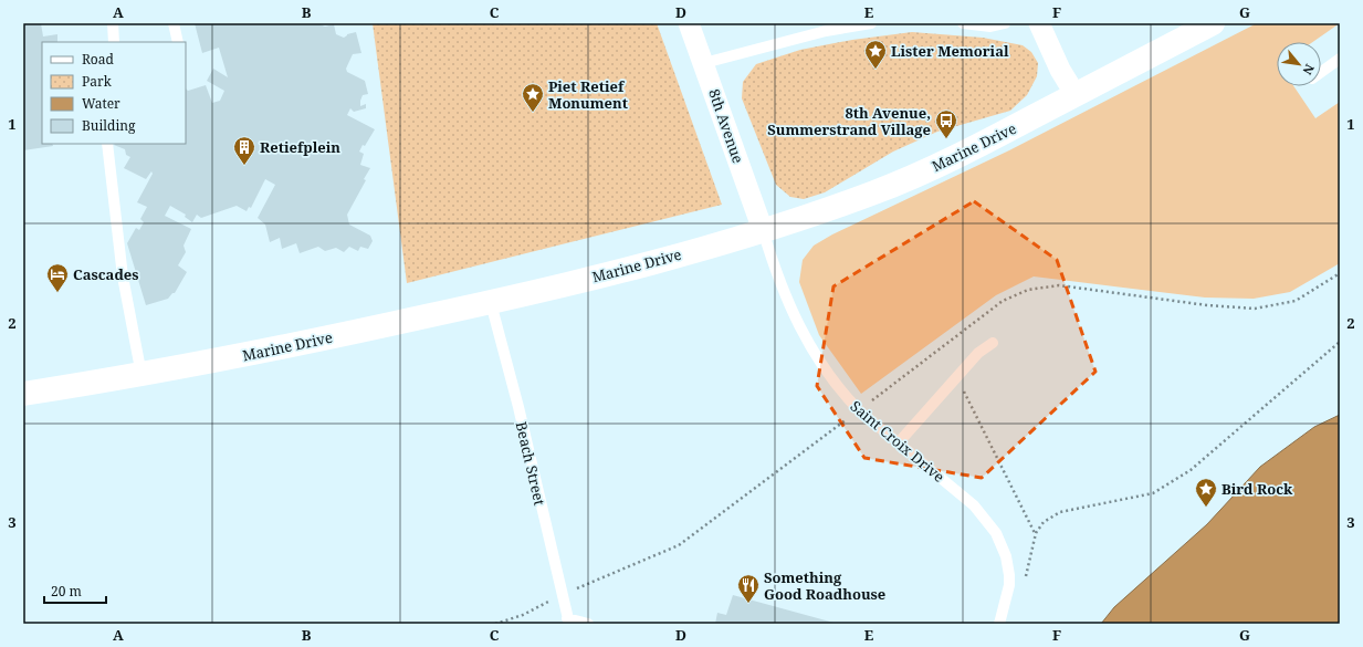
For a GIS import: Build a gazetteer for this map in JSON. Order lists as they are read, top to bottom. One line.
{"streets":{"main road":["Marine Drive"],"street":["8th Avenue"],"lane":["Saint Croix Drive","Beach Street"]},"crossings":[["8th Avenue","Marine Drive"],["8th Avenue","Saint Croix Drive"],["Marine Drive","Saint Croix Drive"],["Marine Drive","Beach Street"]],"places":{"place":["Lister Memorial","Piet Retief Monument","Bird Rock"],"bus stop":["8th Avenue, Summerstrand Village"],"building":["Retiefplein"],"hotel":["Cascades"],"restaurant":["Something Good Roadhouse"]},"legend":["Road","Park","Water","Building"],"scale_bar":"20 m","north":"bottom right","grid":{"columns":["A","B","C","D","E","F","G"],"rows":["1","2","3"]}}
